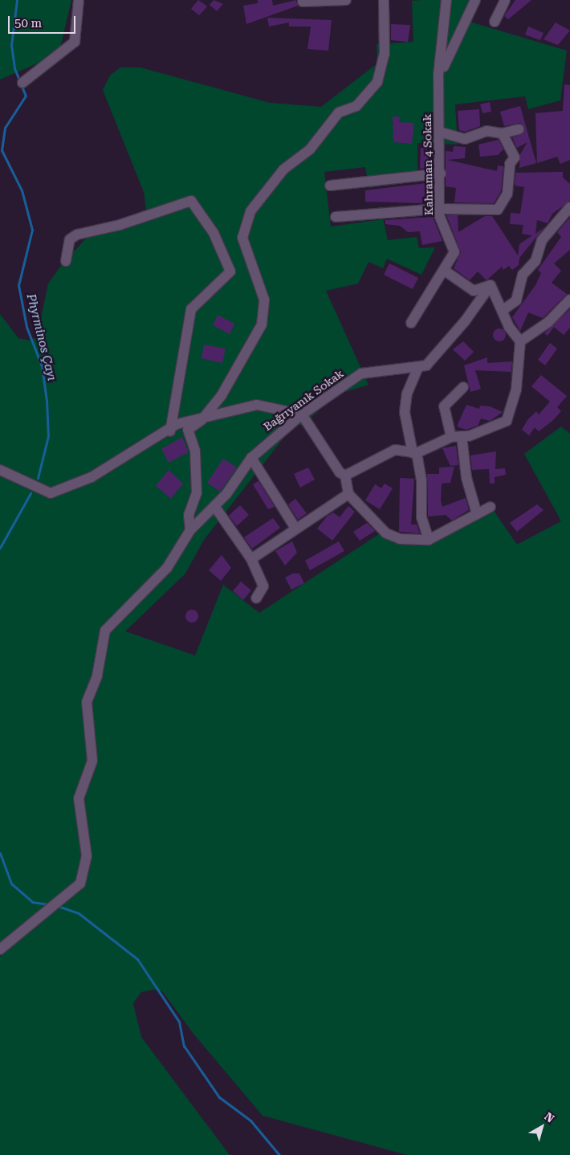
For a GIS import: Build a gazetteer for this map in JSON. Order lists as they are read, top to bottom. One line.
{"streets":{"street":["Kahraman 4 Sokak","Bağrıyanık Sokak"]},"water":["Phyrminos Çayı"],"scale_bar":"50 m","north":"top right"}
